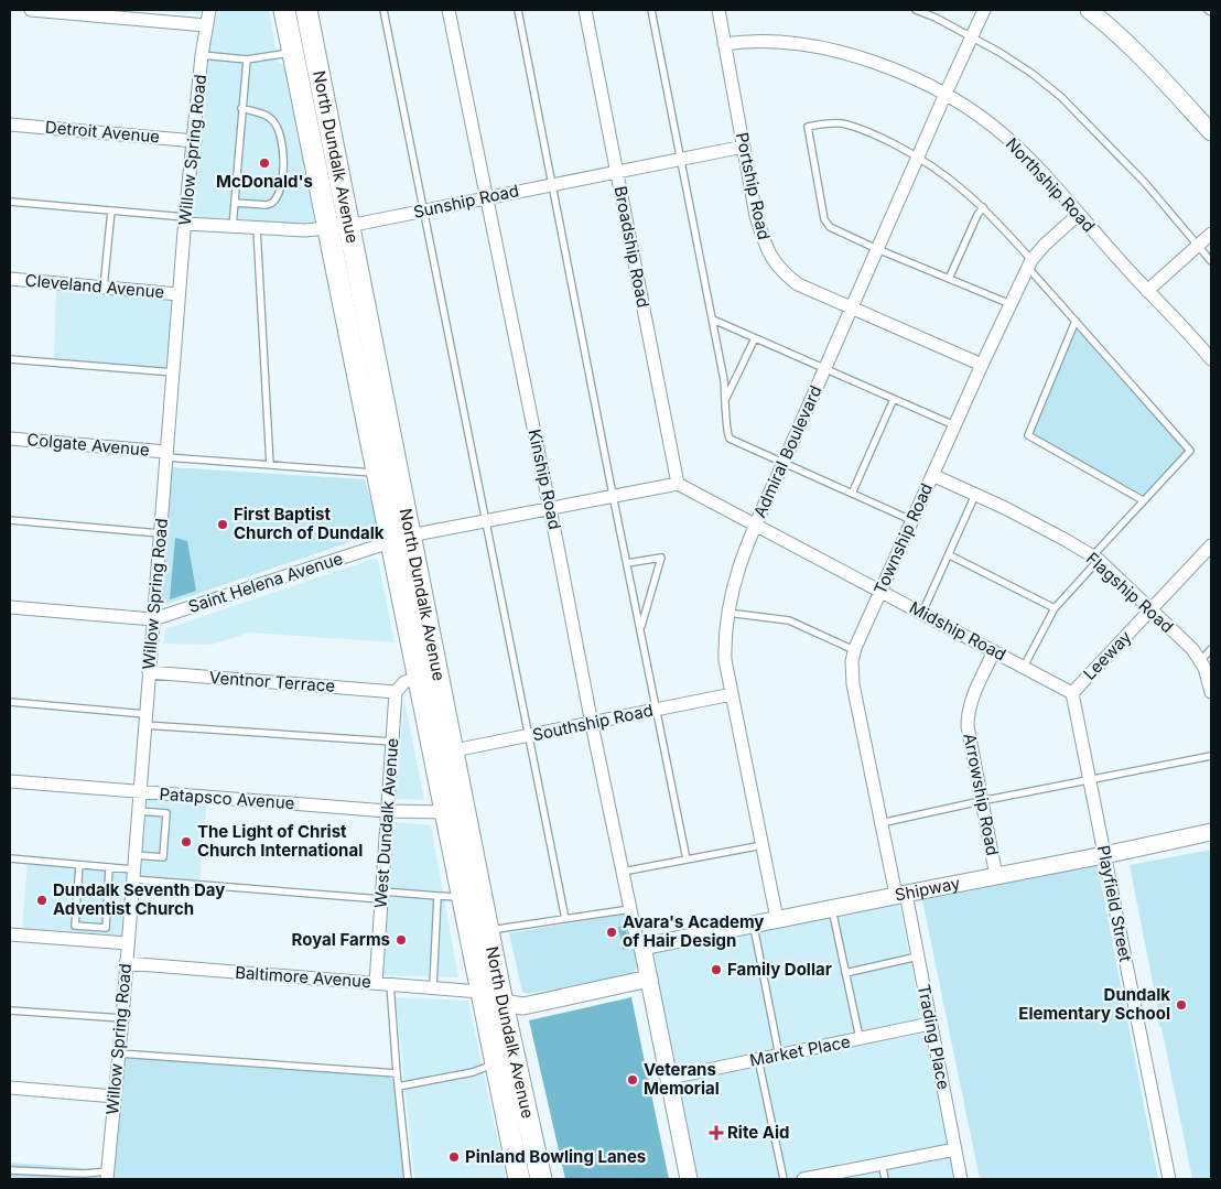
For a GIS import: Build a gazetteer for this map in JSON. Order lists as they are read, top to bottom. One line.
{"streets":{"main road":["North Dundalk Avenue"],"street":["Detroit Avenue","Willow Spring Road","Northship Road","Portship Road","Sunship Road","Broadship Road","Cleveland Avenue","Colgate Avenue","Admiral Boulevard","Kinship Road","Township Road","Saint Helena Avenue","Flagship Road","Midship Road","Leeway","Ventnor Terrace","Southship Road","Arrowship Road","Patapsco Avenue","West Dundalk Avenue","Shipway","Playfield Street","Baltimore Avenue","Trading Place","Market Place"]},"crossings":[["Detroit Avenue","Willow Spring Road"],["Willow Spring Road","Sunship Road"],["Willow Spring Road","Cleveland Avenue"],["Willow Spring Road","Colgate Avenue"],["Willow Spring Road","Saint Helena Avenue"],["Willow Spring Road","Ventnor Terrace"],["Willow Spring Road","Patapsco Avenue"],["Willow Spring Road","Baltimore Avenue"],["North Dundalk Avenue","Sunship Road"],["North Dundalk Avenue","Saint Helena Avenue"],["North Dundalk Avenue","Southship Road"],["North Dundalk Avenue","Patapsco Avenue"],["North Dundalk Avenue","Baltimore Avenue"],["Northship Road","Portship Road"],["Northship Road","Admiral Boulevard"],["Northship Road","Township Road"],["Portship Road","Sunship Road"],["Portship Road","Admiral Boulevard"],["Portship Road","Township Road"],["Sunship Road","Broadship Road"],["Sunship Road","Kinship Road"],["Broadship Road","Saint Helena Avenue"],["Broadship Road","Midship Road"],["Admiral Boulevard","Midship Road"],["Admiral Boulevard","Southship Road"],["Admiral Boulevard","Shipway"],["Kinship Road","Saint Helena Avenue"],["Kinship Road","Southship Road"],["Kinship Road","Shipway"],["Township Road","Flagship Road"],["Township Road","Midship Road"],["Township Road","Shipway"],["Township Road","Trading Place"],["Saint Helena Avenue","Midship Road"],["Flagship Road","Leeway"],["Midship Road","Leeway"],["Midship Road","Arrowship Road"],["Midship Road","Playfield Street"],["Leeway","Playfield Street"],["Ventnor Terrace","West Dundalk Avenue"],["Arrowship Road","Shipway"],["Patapsco Avenue","West Dundalk Avenue"],["West Dundalk Avenue","Baltimore Avenue"],["Shipway","Playfield Street"],["Shipway","Trading Place"],["Trading Place","Market Place"]],"places":{"other":["McDonald's","First Baptist Church of Dundalk","The Light of Christ Church International","Dundalk Seventh Day Adventist Church","Avara's Academy of Hair Design","Royal Farms","Family Dollar","Dundalk Elementary School","Veterans Memorial","Pinland Bowling Lanes"],"health":["Rite Aid"]}}
